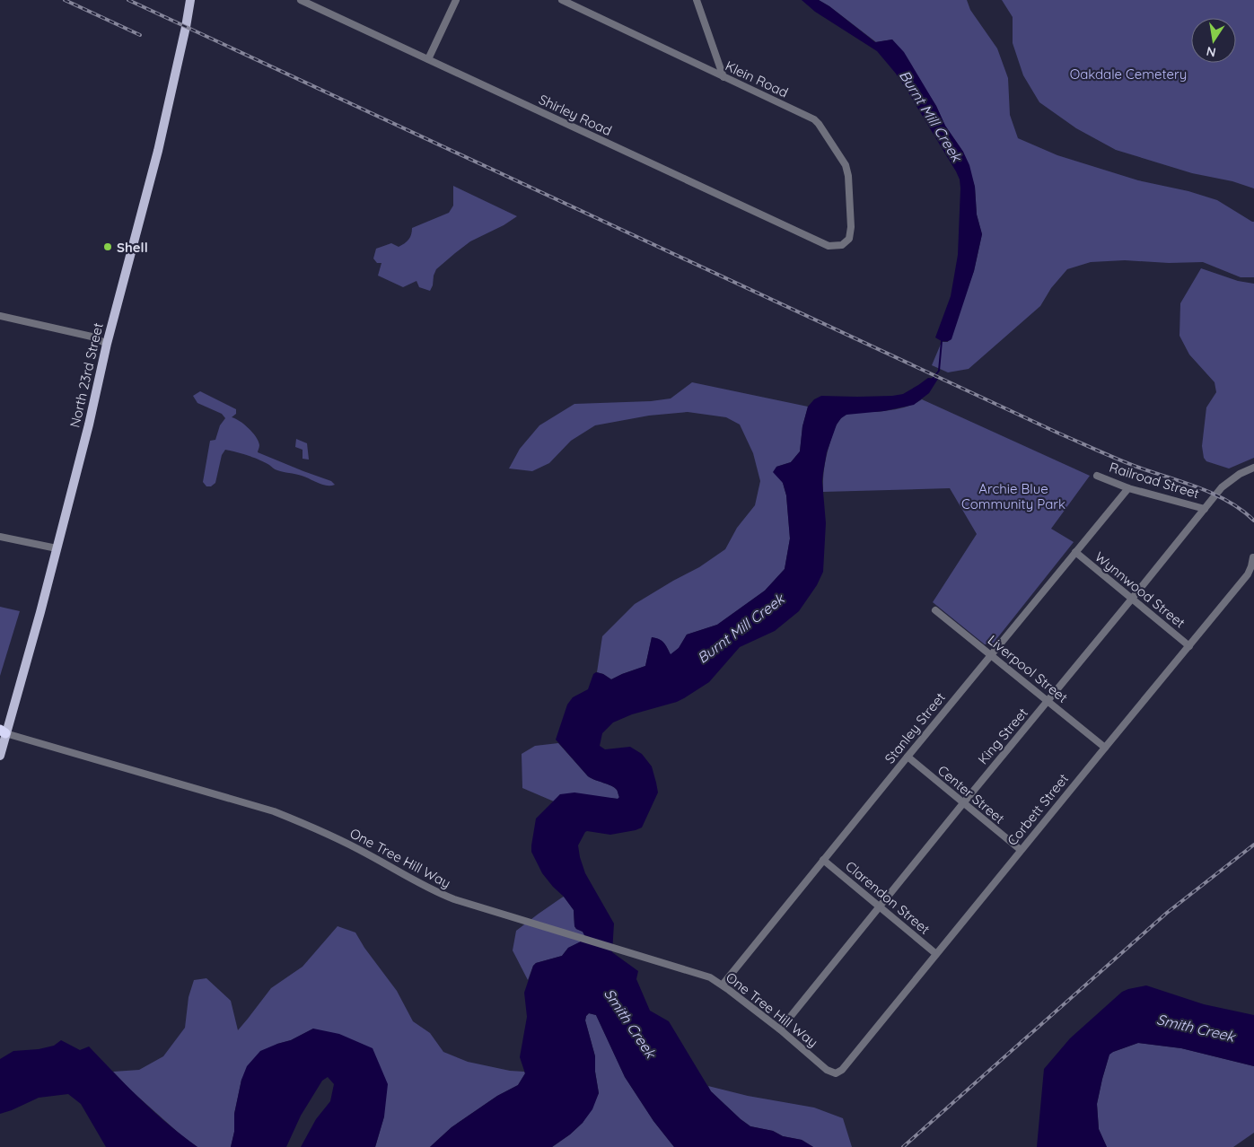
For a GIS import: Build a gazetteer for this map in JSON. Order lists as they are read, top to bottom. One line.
{"streets":{"main road":["North 23rd Street"],"street":["Klein Road","Shirley Road","Railroad Street","Wynnwood Street","Liverpool Street","Stanley Street","King Street","Center Street","Corbett Street","One Tree Hill Way","Clarendon Street"]},"crossings":[["Klein Road","Shirley Road"],["North 23rd Street","One Tree Hill Way"],["Railroad Street","Stanley Street"],["Railroad Street","King Street"],["Wynnwood Street","Stanley Street"],["Wynnwood Street","King Street"],["Wynnwood Street","Corbett Street"],["Liverpool Street","Stanley Street"],["Liverpool Street","King Street"],["Liverpool Street","Corbett Street"],["Stanley Street","Center Street"],["Stanley Street","One Tree Hill Way"],["Stanley Street","Clarendon Street"],["King Street","Center Street"],["King Street","One Tree Hill Way"],["King Street","Clarendon Street"],["Center Street","Corbett Street"],["Corbett Street","One Tree Hill Way"],["Corbett Street","Clarendon Street"]],"water":["Burnt Mill Creek","Smith Creek"],"parks":["Oakdale Cemetery","Archie Blue Community Park"],"places":["Shell"],"north":"bottom"}
